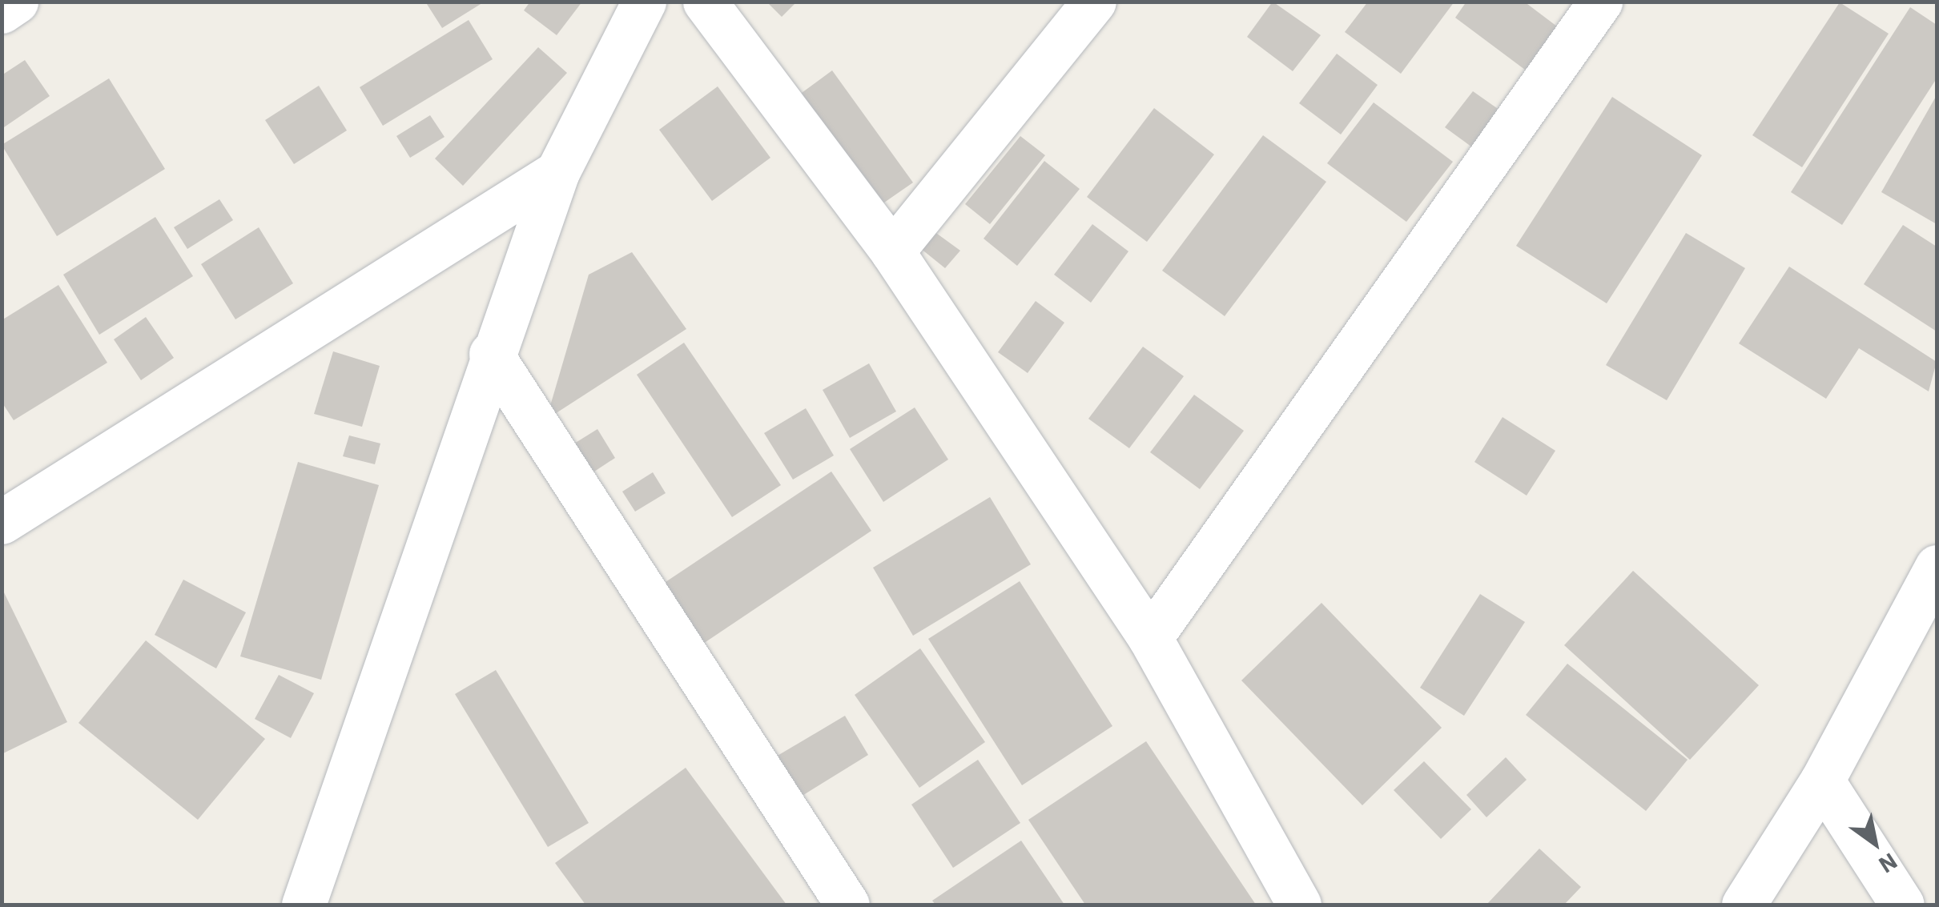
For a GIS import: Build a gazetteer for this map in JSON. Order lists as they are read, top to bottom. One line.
{"north":"bottom right"}
